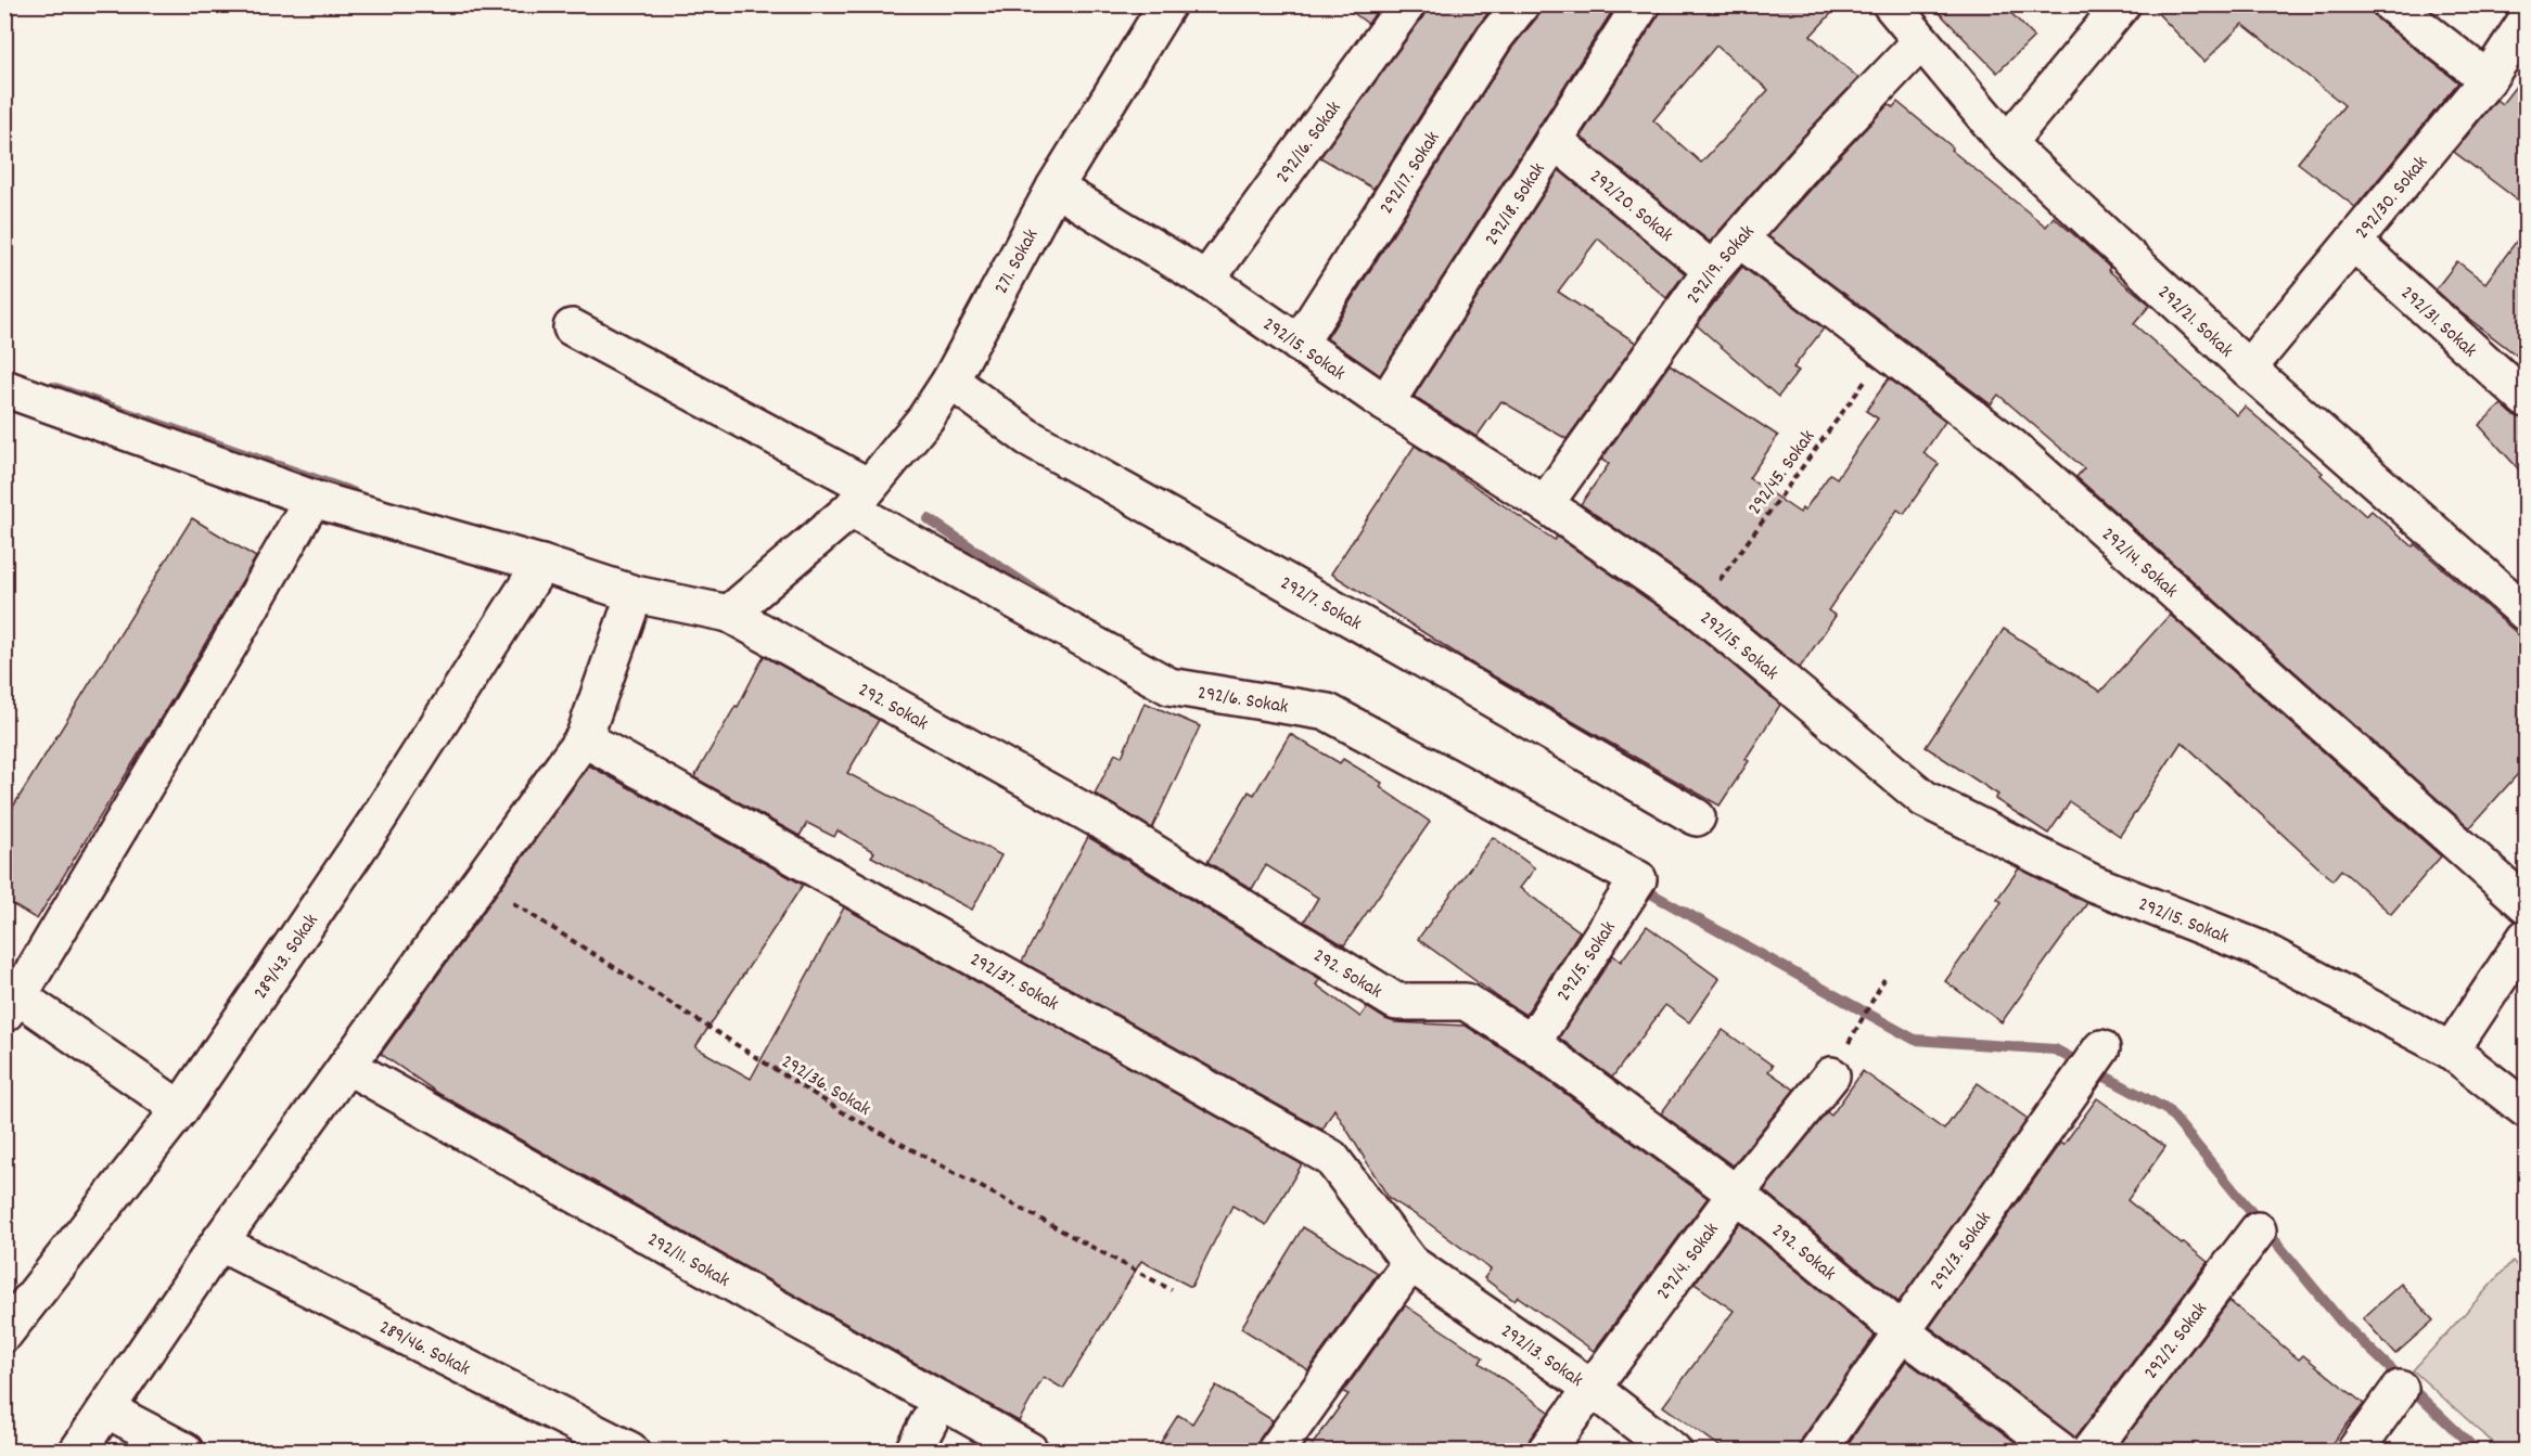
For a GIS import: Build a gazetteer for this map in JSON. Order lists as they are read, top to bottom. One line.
{"streets":{"street":["292/16. Sokak","292/17. Sokak","292/30. Sokak","292/18. Sokak","292/20. Sokak","271. Sokak","292/19. Sokak","292/21. Sokak","292/31. Sokak","292/15. Sokak","292/14. Sokak","292/7. Sokak","292/6. Sokak","292. Sokak","289/43. Sokak","292/5. Sokak","292/37. Sokak","292/3. Sokak","292/11. Sokak","292/4. Sokak","292/2. Sokak","289/46. Sokak","292/13. Sokak"],"path":["292/45. Sokak","292/36. Sokak"]},"crossings":[["292/16. Sokak","292/15. Sokak"],["292/17. Sokak","292/15. Sokak"],["292/30. Sokak","292/21. Sokak"],["292/30. Sokak","292/31. Sokak"],["292/18. Sokak","292/20. Sokak"],["292/18. Sokak","292/15. Sokak"],["292/20. Sokak","292/19. Sokak"],["271. Sokak","292/15. Sokak"],["271. Sokak","292/7. Sokak"],["271. Sokak","292/6. Sokak"],["271. Sokak","292. Sokak"],["292/19. Sokak","292/21. Sokak"],["292/19. Sokak","292/15. Sokak"],["292/19. Sokak","292/14. Sokak"],["292/15. Sokak","292/45. Sokak"],["292/45. Sokak","292/14. Sokak"],["292/6. Sokak","292/5. Sokak"],["292. Sokak","289/43. Sokak"],["292. Sokak","292/5. Sokak"],["292. Sokak","292/3. Sokak"],["292. Sokak","292/4. Sokak"],["292/37. Sokak","292/13. Sokak"],["292/4. Sokak","292/13. Sokak"]]}
